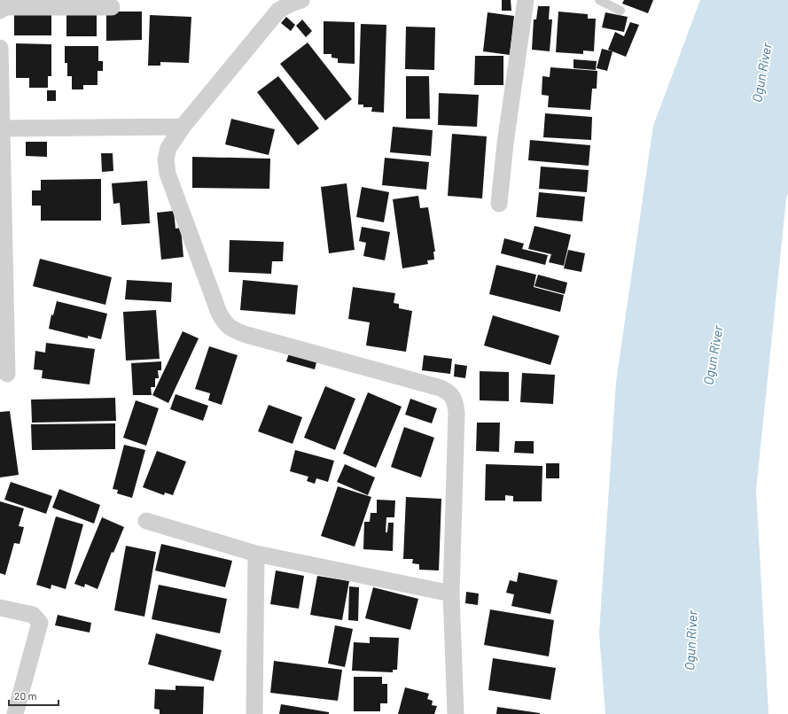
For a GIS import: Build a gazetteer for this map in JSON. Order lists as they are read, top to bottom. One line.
{"water":["Ogun River"],"scale_bar":"20 m"}
